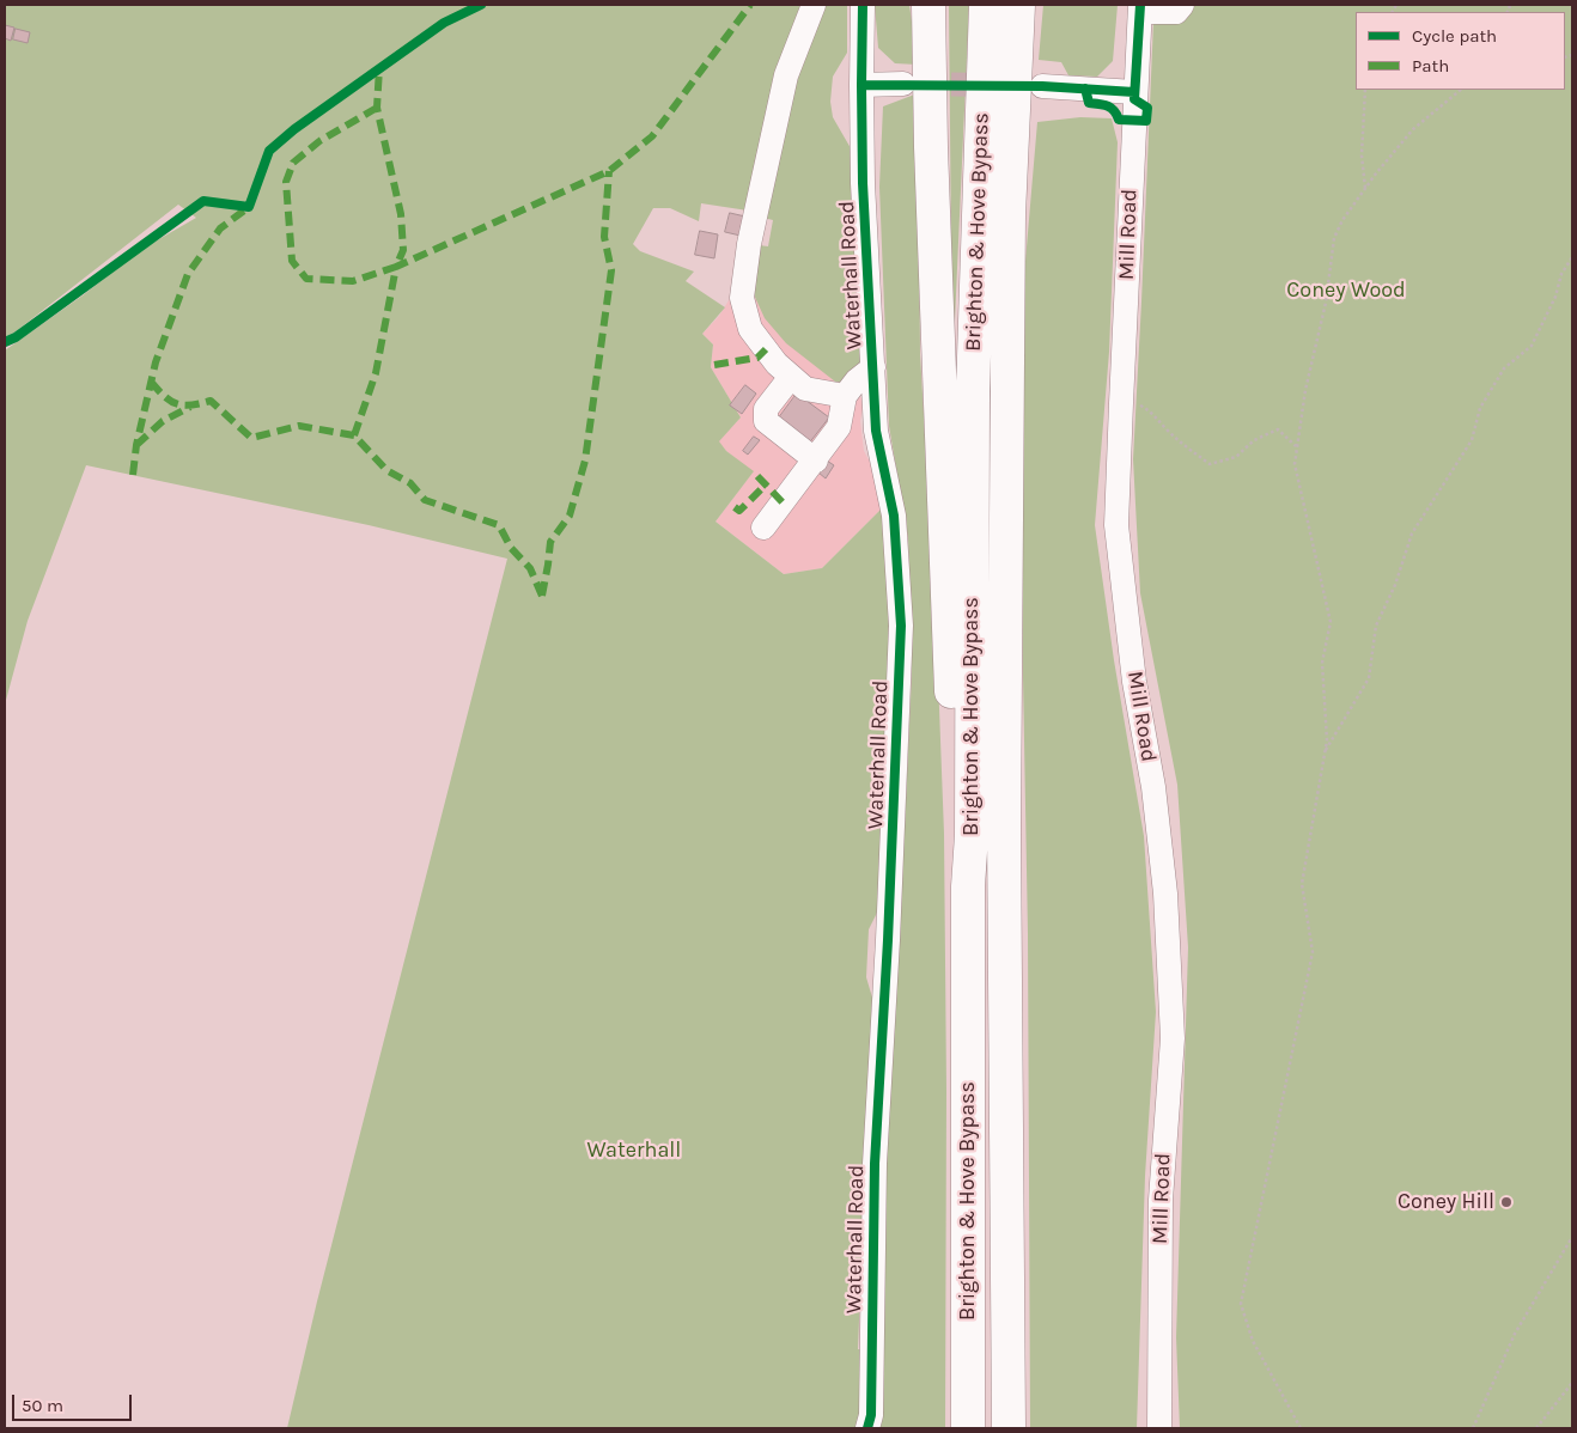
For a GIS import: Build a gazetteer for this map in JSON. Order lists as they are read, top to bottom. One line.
{"streets":{"highway":["Brighton & Hove Bypass"],"street":["Mill Road","Waterhall Road"]},"parks":["Coney Wood","Waterhall"],"places":["Coney Hill"],"legend":["Cycle path","Path"],"scale_bar":"50 m"}
